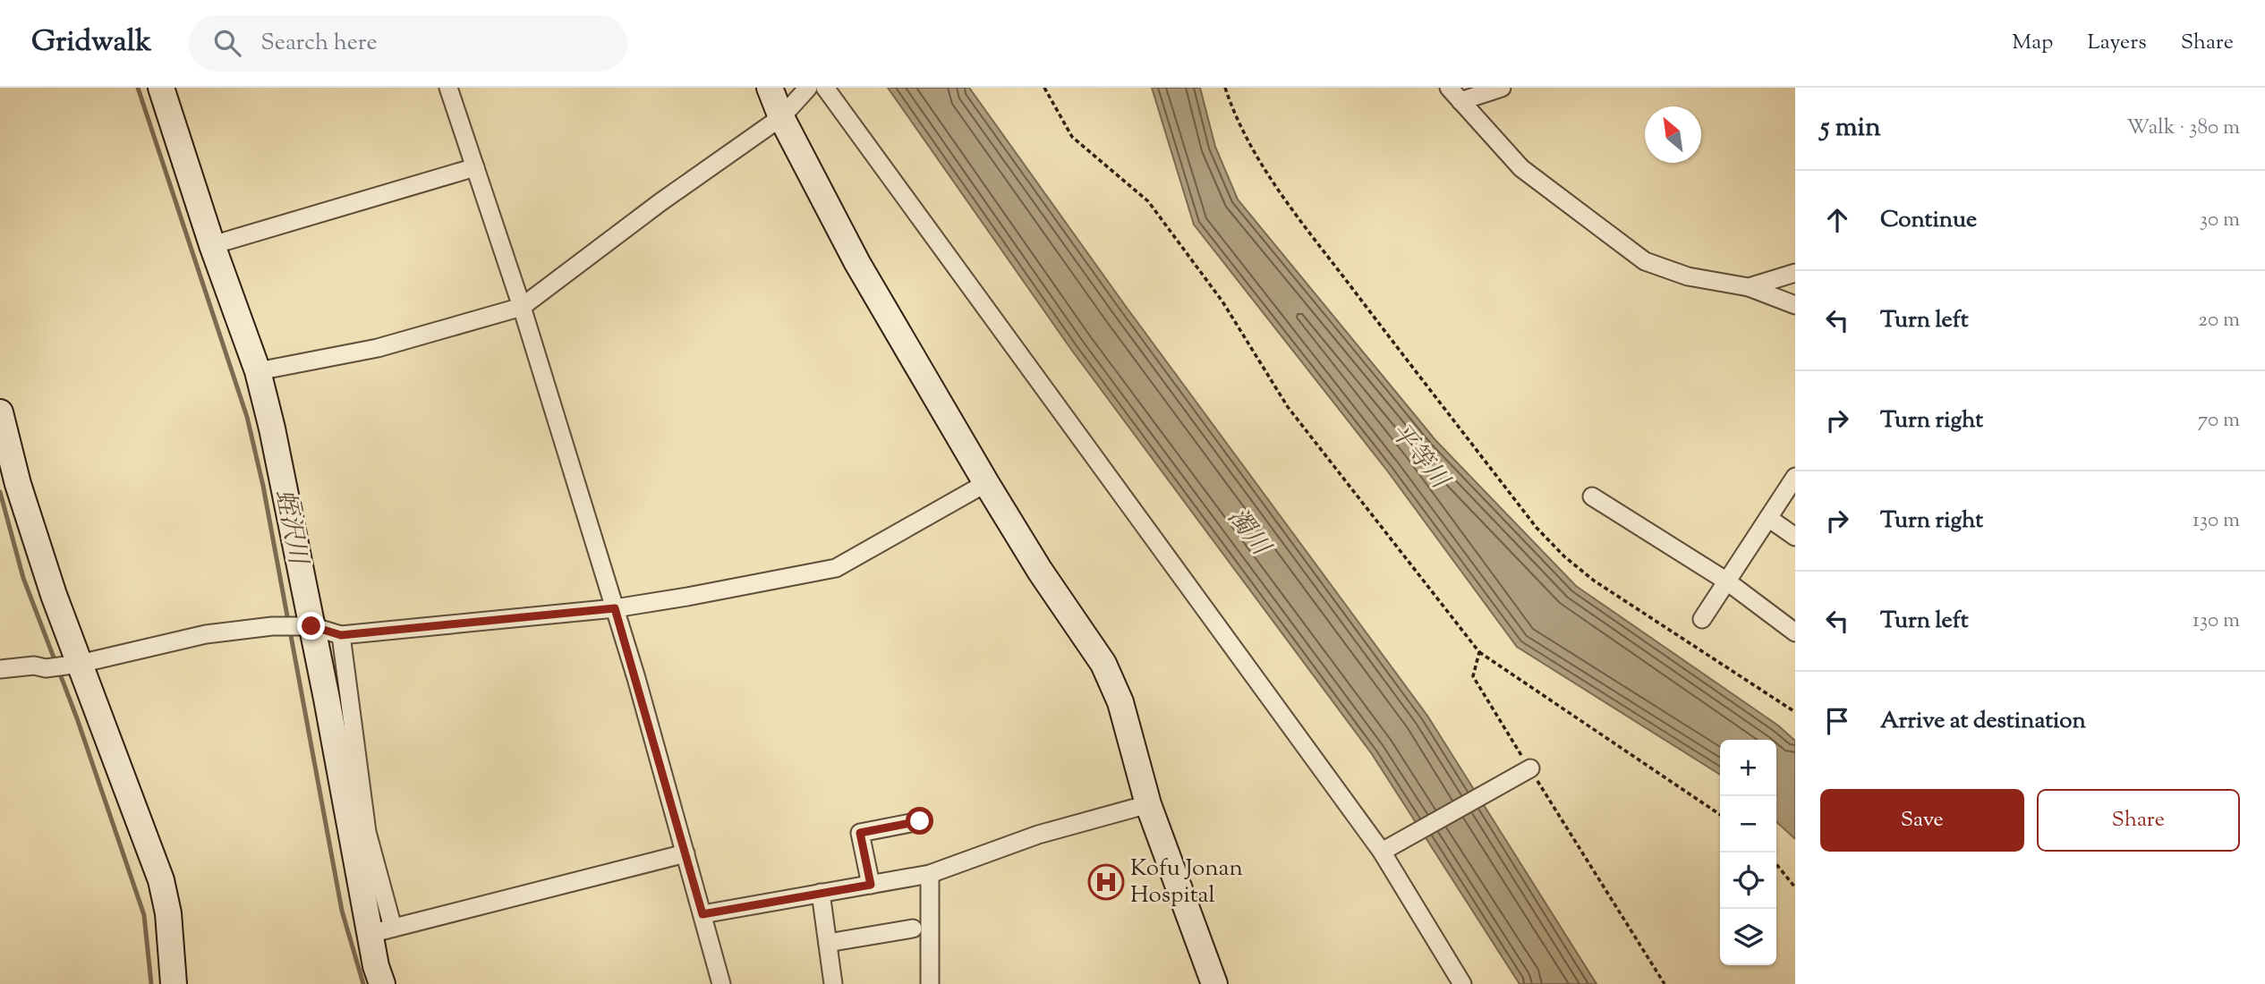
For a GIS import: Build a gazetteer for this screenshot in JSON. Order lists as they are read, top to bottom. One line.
{"water":["平等川","蛭沢川","濁川"],"places":{"hospital":["Kofu Jonan Hospital"]},"north":"top left","page":{"header":"Gridwalk","search":"Search here","nav":["Map","Layers","Share"],"heading":["5 min","Walk · 380 m"],"list":[["Continue","30 m"],["Turn left","20 m"],["Turn right","70 m"],["Turn right","130 m"],["Turn left","130 m"],"Arrive at destination"],"map_buttons":["+","−"],"buttons":["Save","Share"]}}
